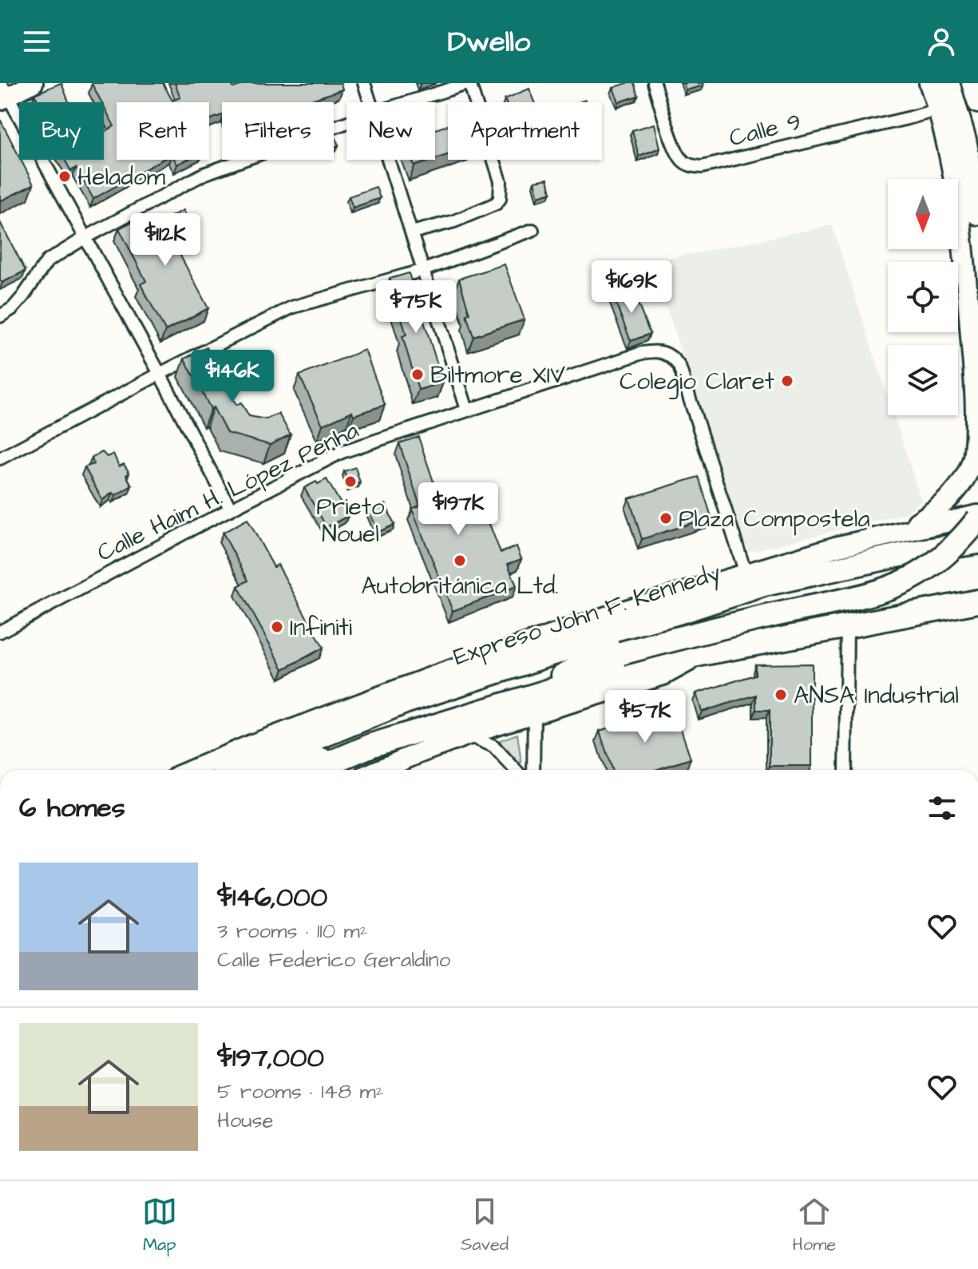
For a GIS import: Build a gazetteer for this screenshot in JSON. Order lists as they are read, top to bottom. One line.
{"streets":{"highway":["Expreso John F. Kennedy"],"street":["Calle 9","Calle Haim H. López Penha"]},"crossings":[["Calle Haim H. López Penha","Expreso John F. Kennedy"]],"places":["Heladom","Biltmore XIV","Colegio Claret","Prieto Nouel","Plaza Compostela","Autobritánica Ltd.","Infiniti","ANSA Industrial"],"north":"bottom","page":{"header":"Dwello","chip":["Buy","Rent","Filters","New","Apartment"],"price":["$112K","$169K","$75K","$146K","$197K","$57K"],"heading":"6 homes","list":[{"name":"$146,000","note":"3 rooms · 110 m² · Calle Federico Geraldino"},{"name":"$197,000","note":"5 rooms · 148 m² · House"}],"tabs":["Map","Saved","Home"]}}
